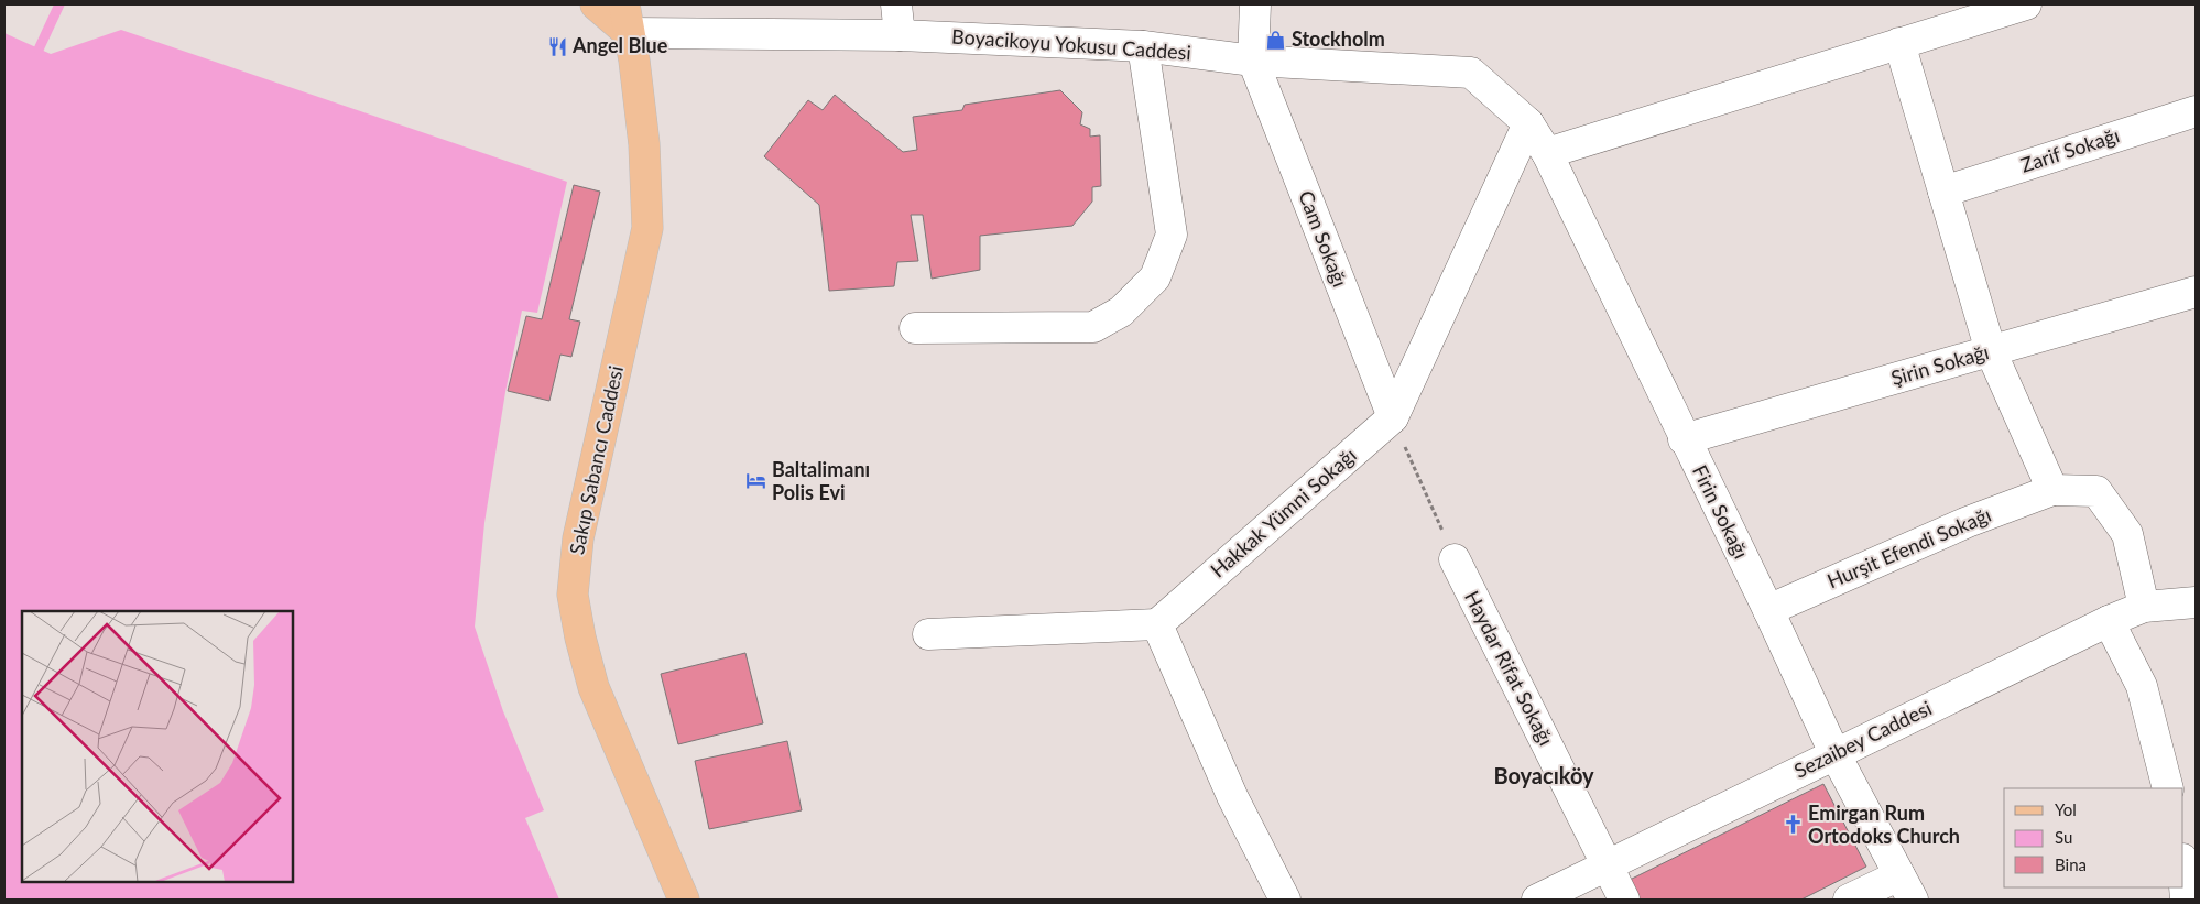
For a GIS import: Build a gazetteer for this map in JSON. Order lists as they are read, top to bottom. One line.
{"streets":{"main road":["Sakıp Sabancı Caddesi"],"street":["Boyacikoyu Yokusu Caddesi","Zarif Sokağı","Cam Sokağı","Şirin Sokağı","Firin Sokağı","Hakkak Yümni Sokağı","Hurşit Efendi Sokağı","Haydar Rifat Sokağı","Sezaibey Caddesi"]},"crossings":[["Boyacikoyu Yokusu Caddesi","Cam Sokağı"],["Boyacikoyu Yokusu Caddesi","Sakıp Sabancı Caddesi"],["Boyacikoyu Yokusu Caddesi","Firin Sokağı"],["Boyacikoyu Yokusu Caddesi","Hakkak Yümni Sokağı"],["Cam Sokağı","Hakkak Yümni Sokağı"],["Şirin Sokağı","Firin Sokağı"],["Firin Sokağı","Hakkak Yümni Sokağı"],["Firin Sokağı","Hurşit Efendi Sokağı"],["Firin Sokağı","Sezaibey Caddesi"],["Haydar Rifat Sokağı","Sezaibey Caddesi"]],"districts":["Boyacıköy"],"places":{"shop":["Stockholm"],"restaurant":["Angel Blue"],"hotel":["Baltalimanı Polis Evi"],"church":["Emirgan Rum Ortodoks Church"]},"legend":["Yol","Su","Bina"]}
